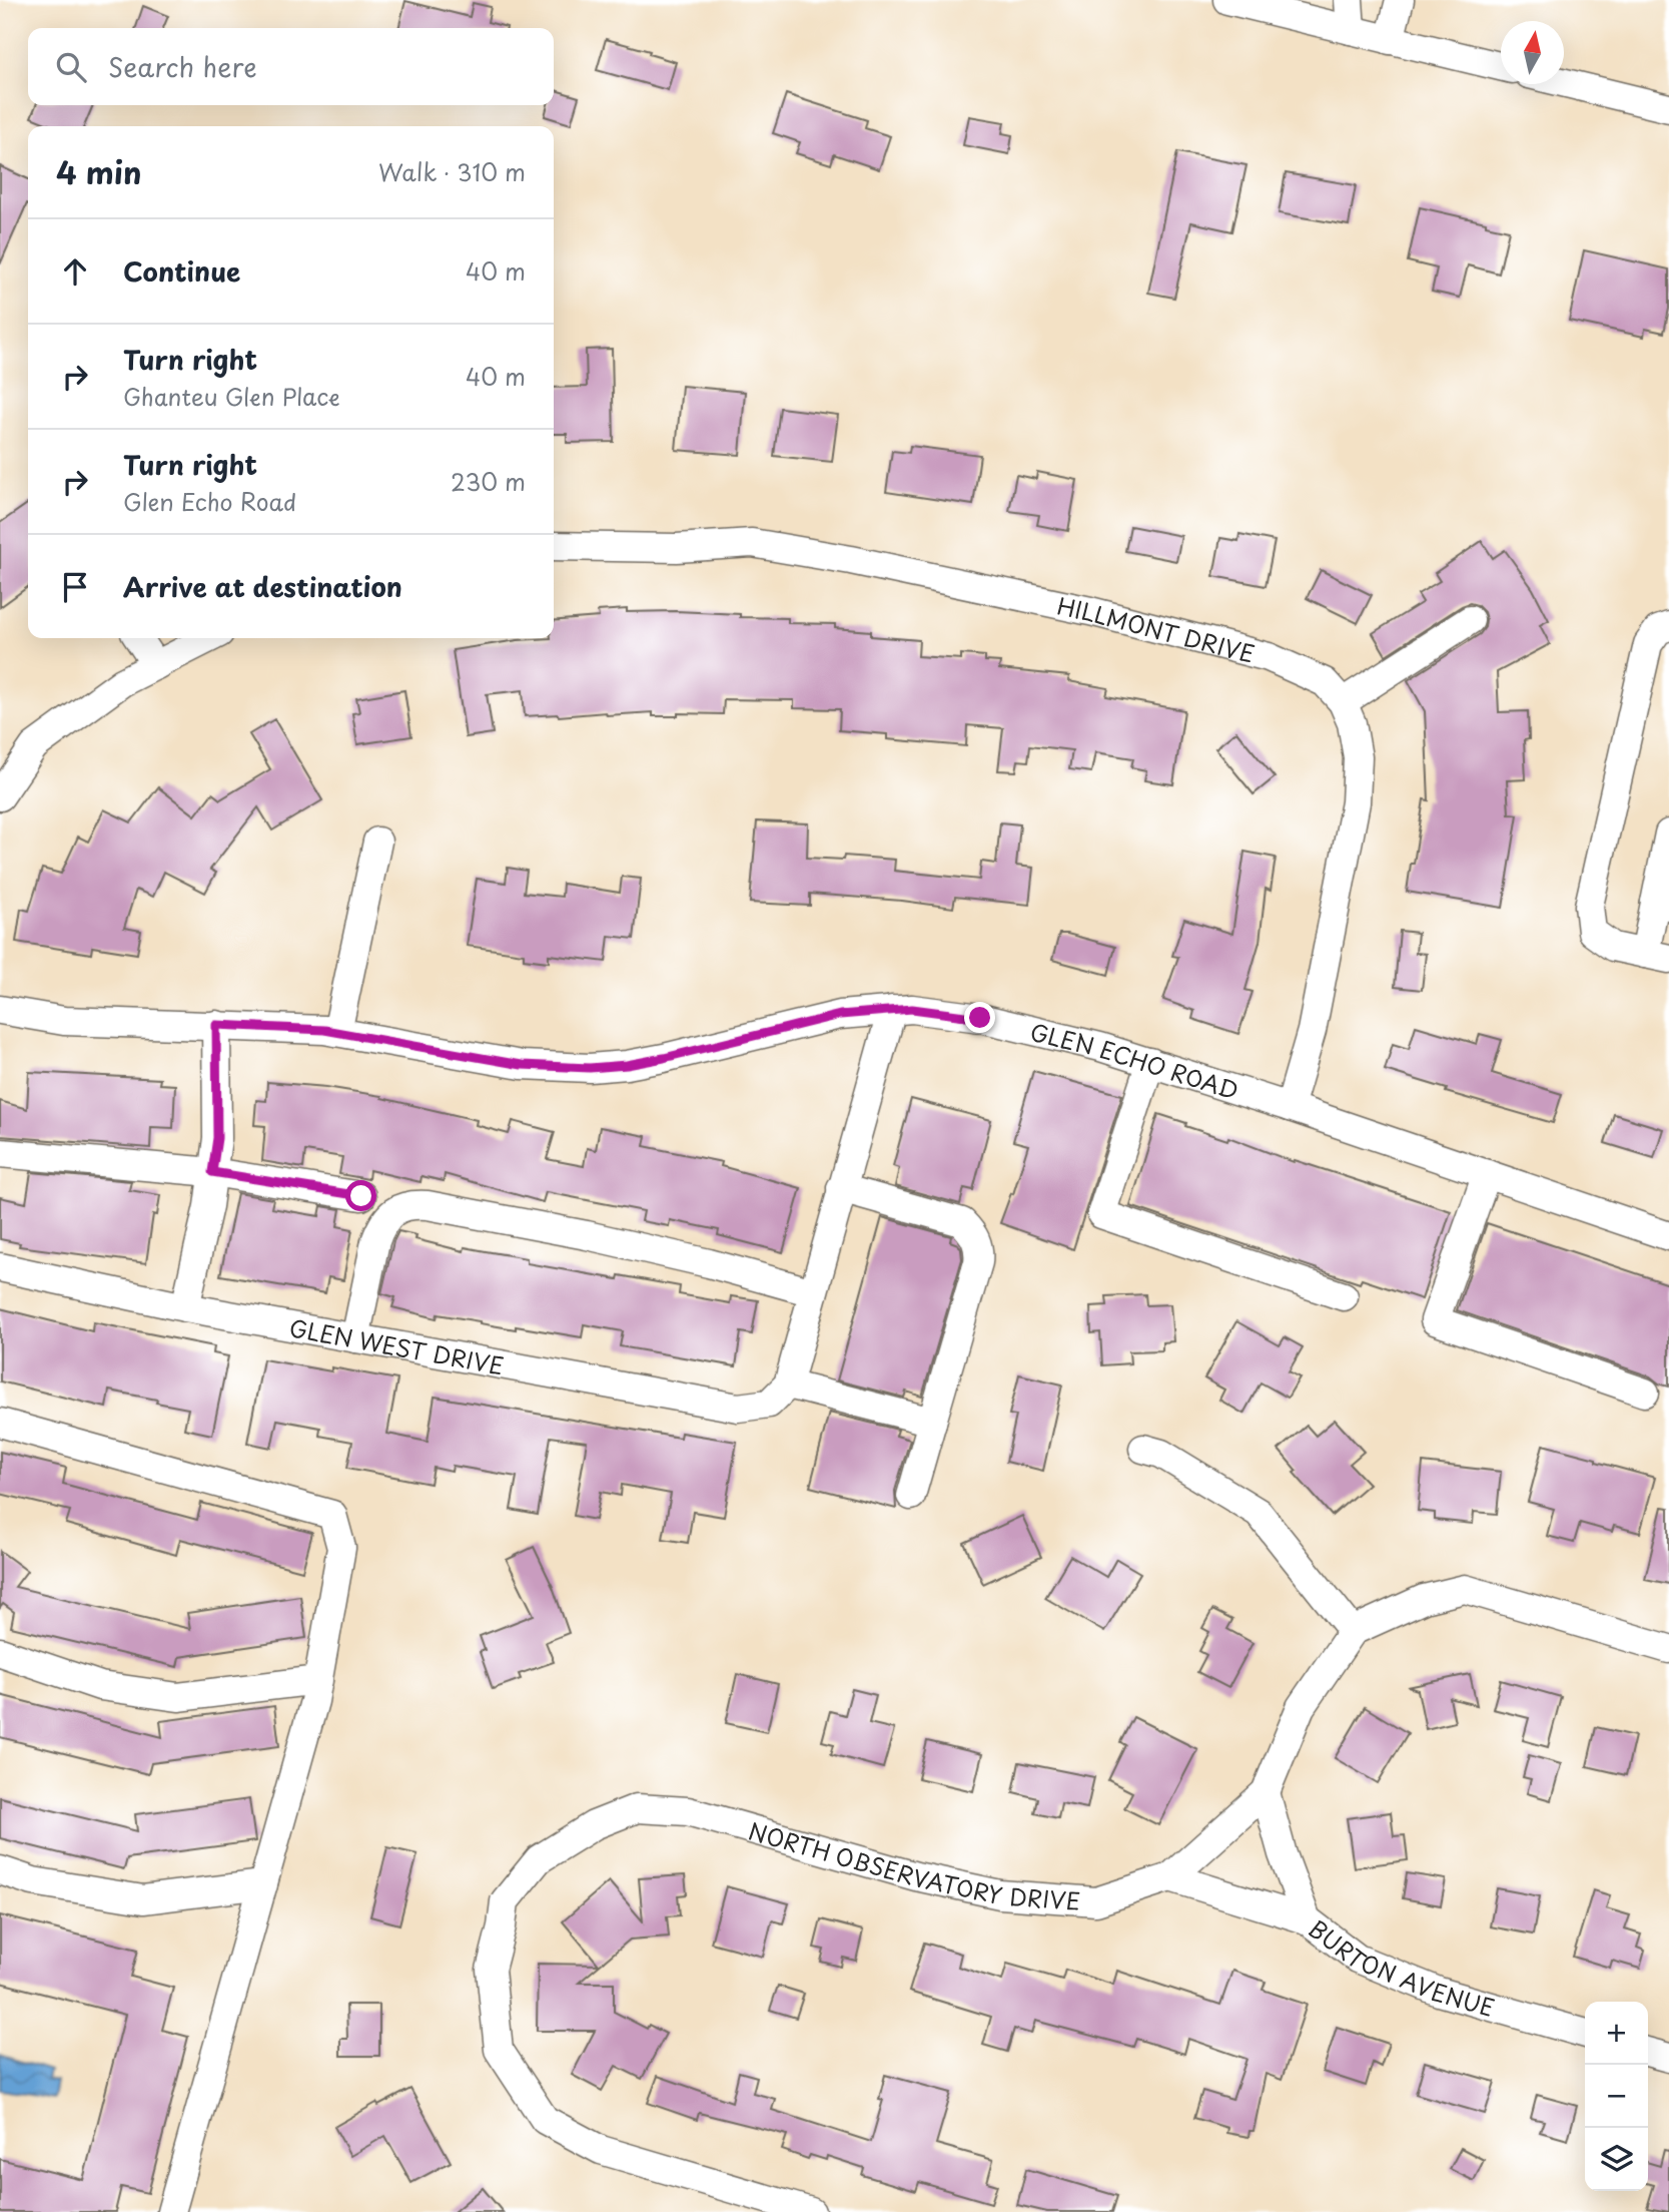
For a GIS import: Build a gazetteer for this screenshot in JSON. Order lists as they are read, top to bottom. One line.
{"streets":{"street":["HILLMONT DRIVE","GLEN ECHO ROAD","GLEN WEST DRIVE","NORTH OBSERVATORY DRIVE","BURTON AVENUE"]},"crossings":[["HILLMONT DRIVE","GLEN ECHO ROAD"],["NORTH OBSERVATORY DRIVE","BURTON AVENUE"]],"north":"top","page":{"search":"Search here","heading":["4 min","Walk · 310 m"],"list":[["Continue","40 m"],["Turn right","Ghanteu Glen Place","40 m"],["Turn right","Glen Echo Road","230 m"],"Arrive at destination"],"map_buttons":["+","−"]}}
